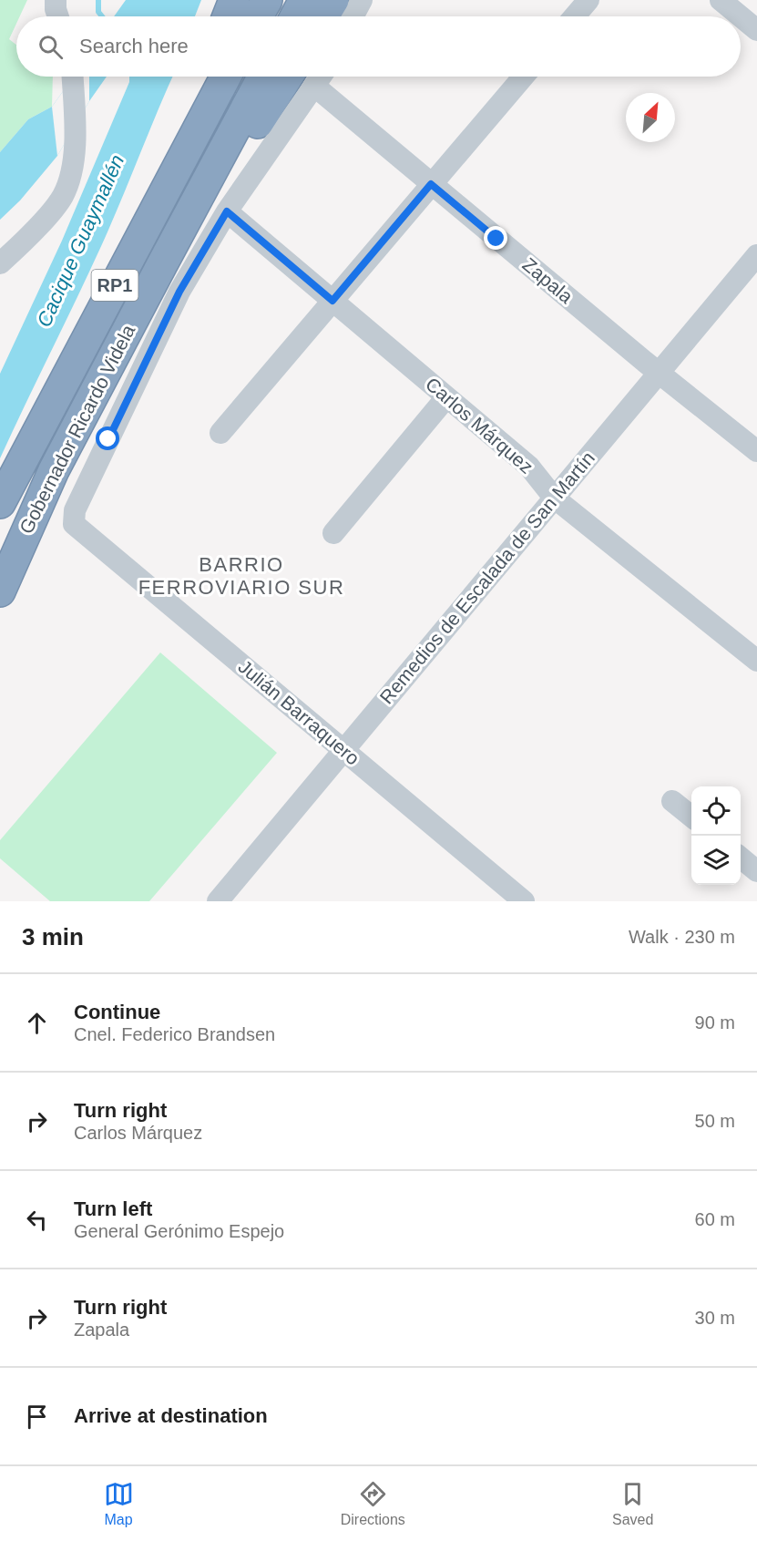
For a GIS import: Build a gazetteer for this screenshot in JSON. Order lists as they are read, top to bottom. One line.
{"streets":{"highway":["RP1","Gobernador Ricardo Videla"],"street":["Zapala","Carlos Márquez","Remedios de Escalada de San Martín","Julián Barraquero"]},"crossings":[["Zapala","Remedios de Escalada de San Martín"],["Carlos Márquez","Remedios de Escalada de San Martín"],["Carlos Márquez","Julián Barraquero"],["Remedios de Escalada de San Martín","Julián Barraquero"]],"districts":["BARRIO FERROVIARIO SUR"],"water":["Cacique Guaymallén"],"north":"top right","page":{"search":"Search here","heading":["3 min","Walk · 230 m"],"list":[["Continue","Cnel. Federico Brandsen","90 m"],["Turn right","Carlos Márquez","50 m"],["Turn left","General Gerónimo Espejo","60 m"],["Turn right","Zapala","30 m"],"Arrive at destination"],"nav":["Map","Directions","Saved"]}}
